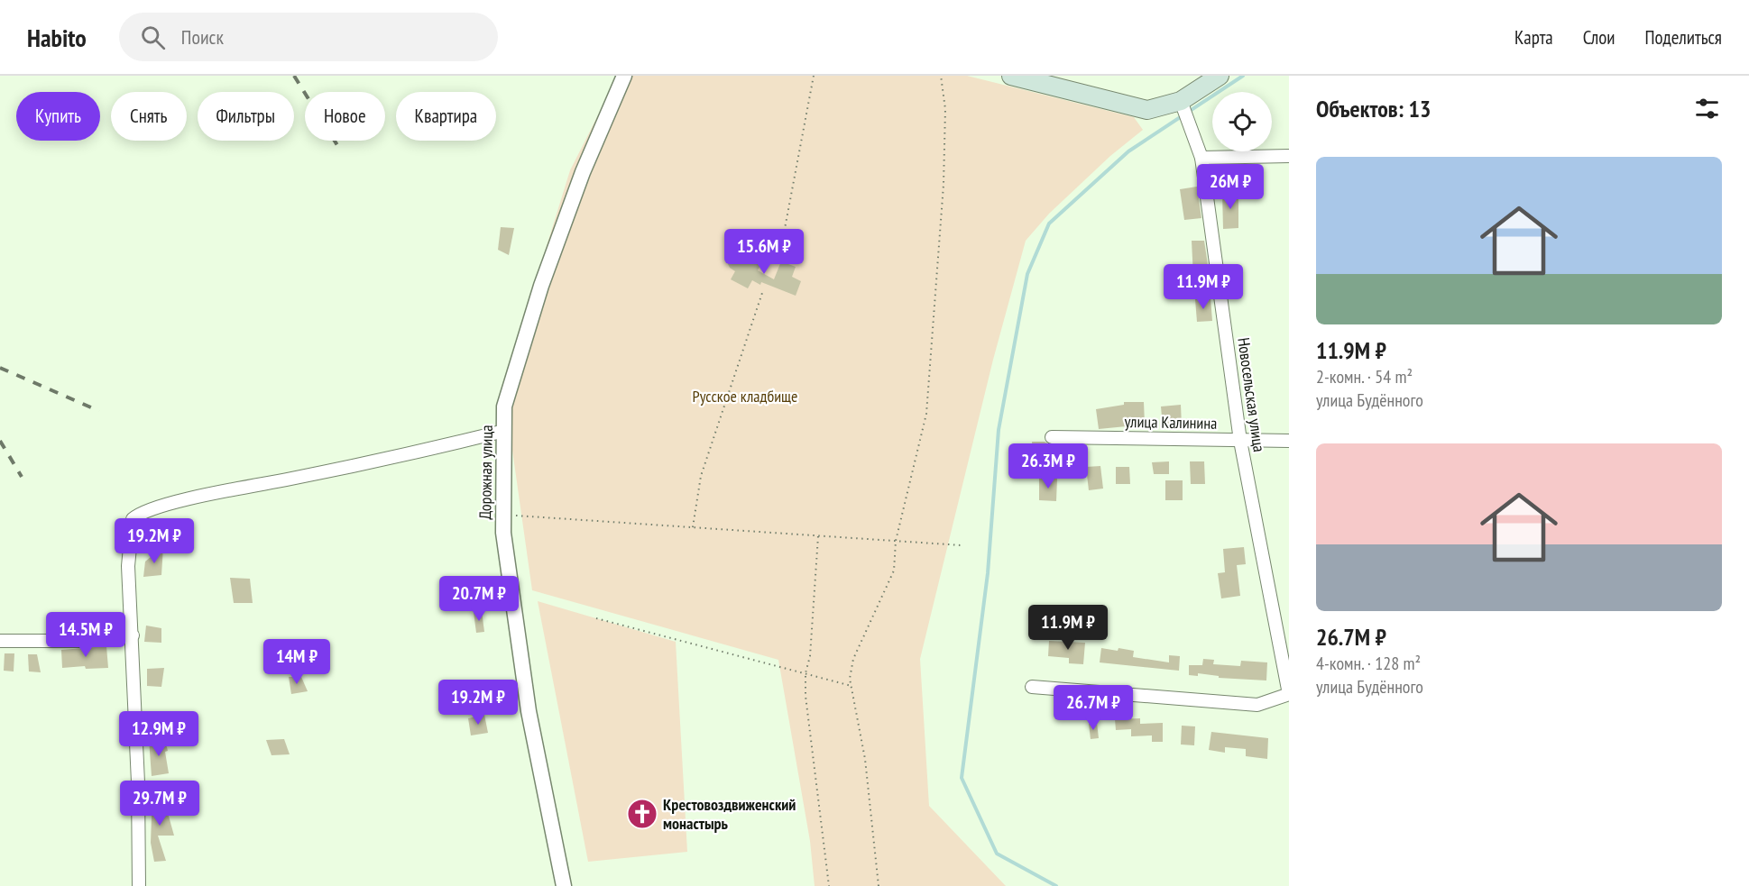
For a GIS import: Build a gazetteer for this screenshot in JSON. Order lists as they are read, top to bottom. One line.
{"streets":{"street":["Новосельская улица","улица Калинина","Дорожная улица"]},"crossings":[["Новосельская улица","улица Калинина"]],"parks":["Русское кладбище"],"places":{"church":["Крестовоздвиженский монастырь"]},"page":{"header":"Habito","search":"Поиск","nav":["Карта","Слои","Поделиться"],"heading":"Объектов: 13","chip":["Купить","Снять","Фильтры","Новое","Квартира"],"list":[{"name":"11.9M ₽","note":"2-комн. · 54 m² · улица Будённого"},{"name":"26.7M ₽","note":"4-комн. · 128 m² · улица Будённого"}],"price":["26M ₽","15.6M ₽","11.9M ₽","26.3M ₽","19.2M ₽","20.7M ₽","11.9M ₽","14.5M ₽","14M ₽","19.2M ₽","26.7M ₽","12.9M ₽","29.7M ₽"]}}
